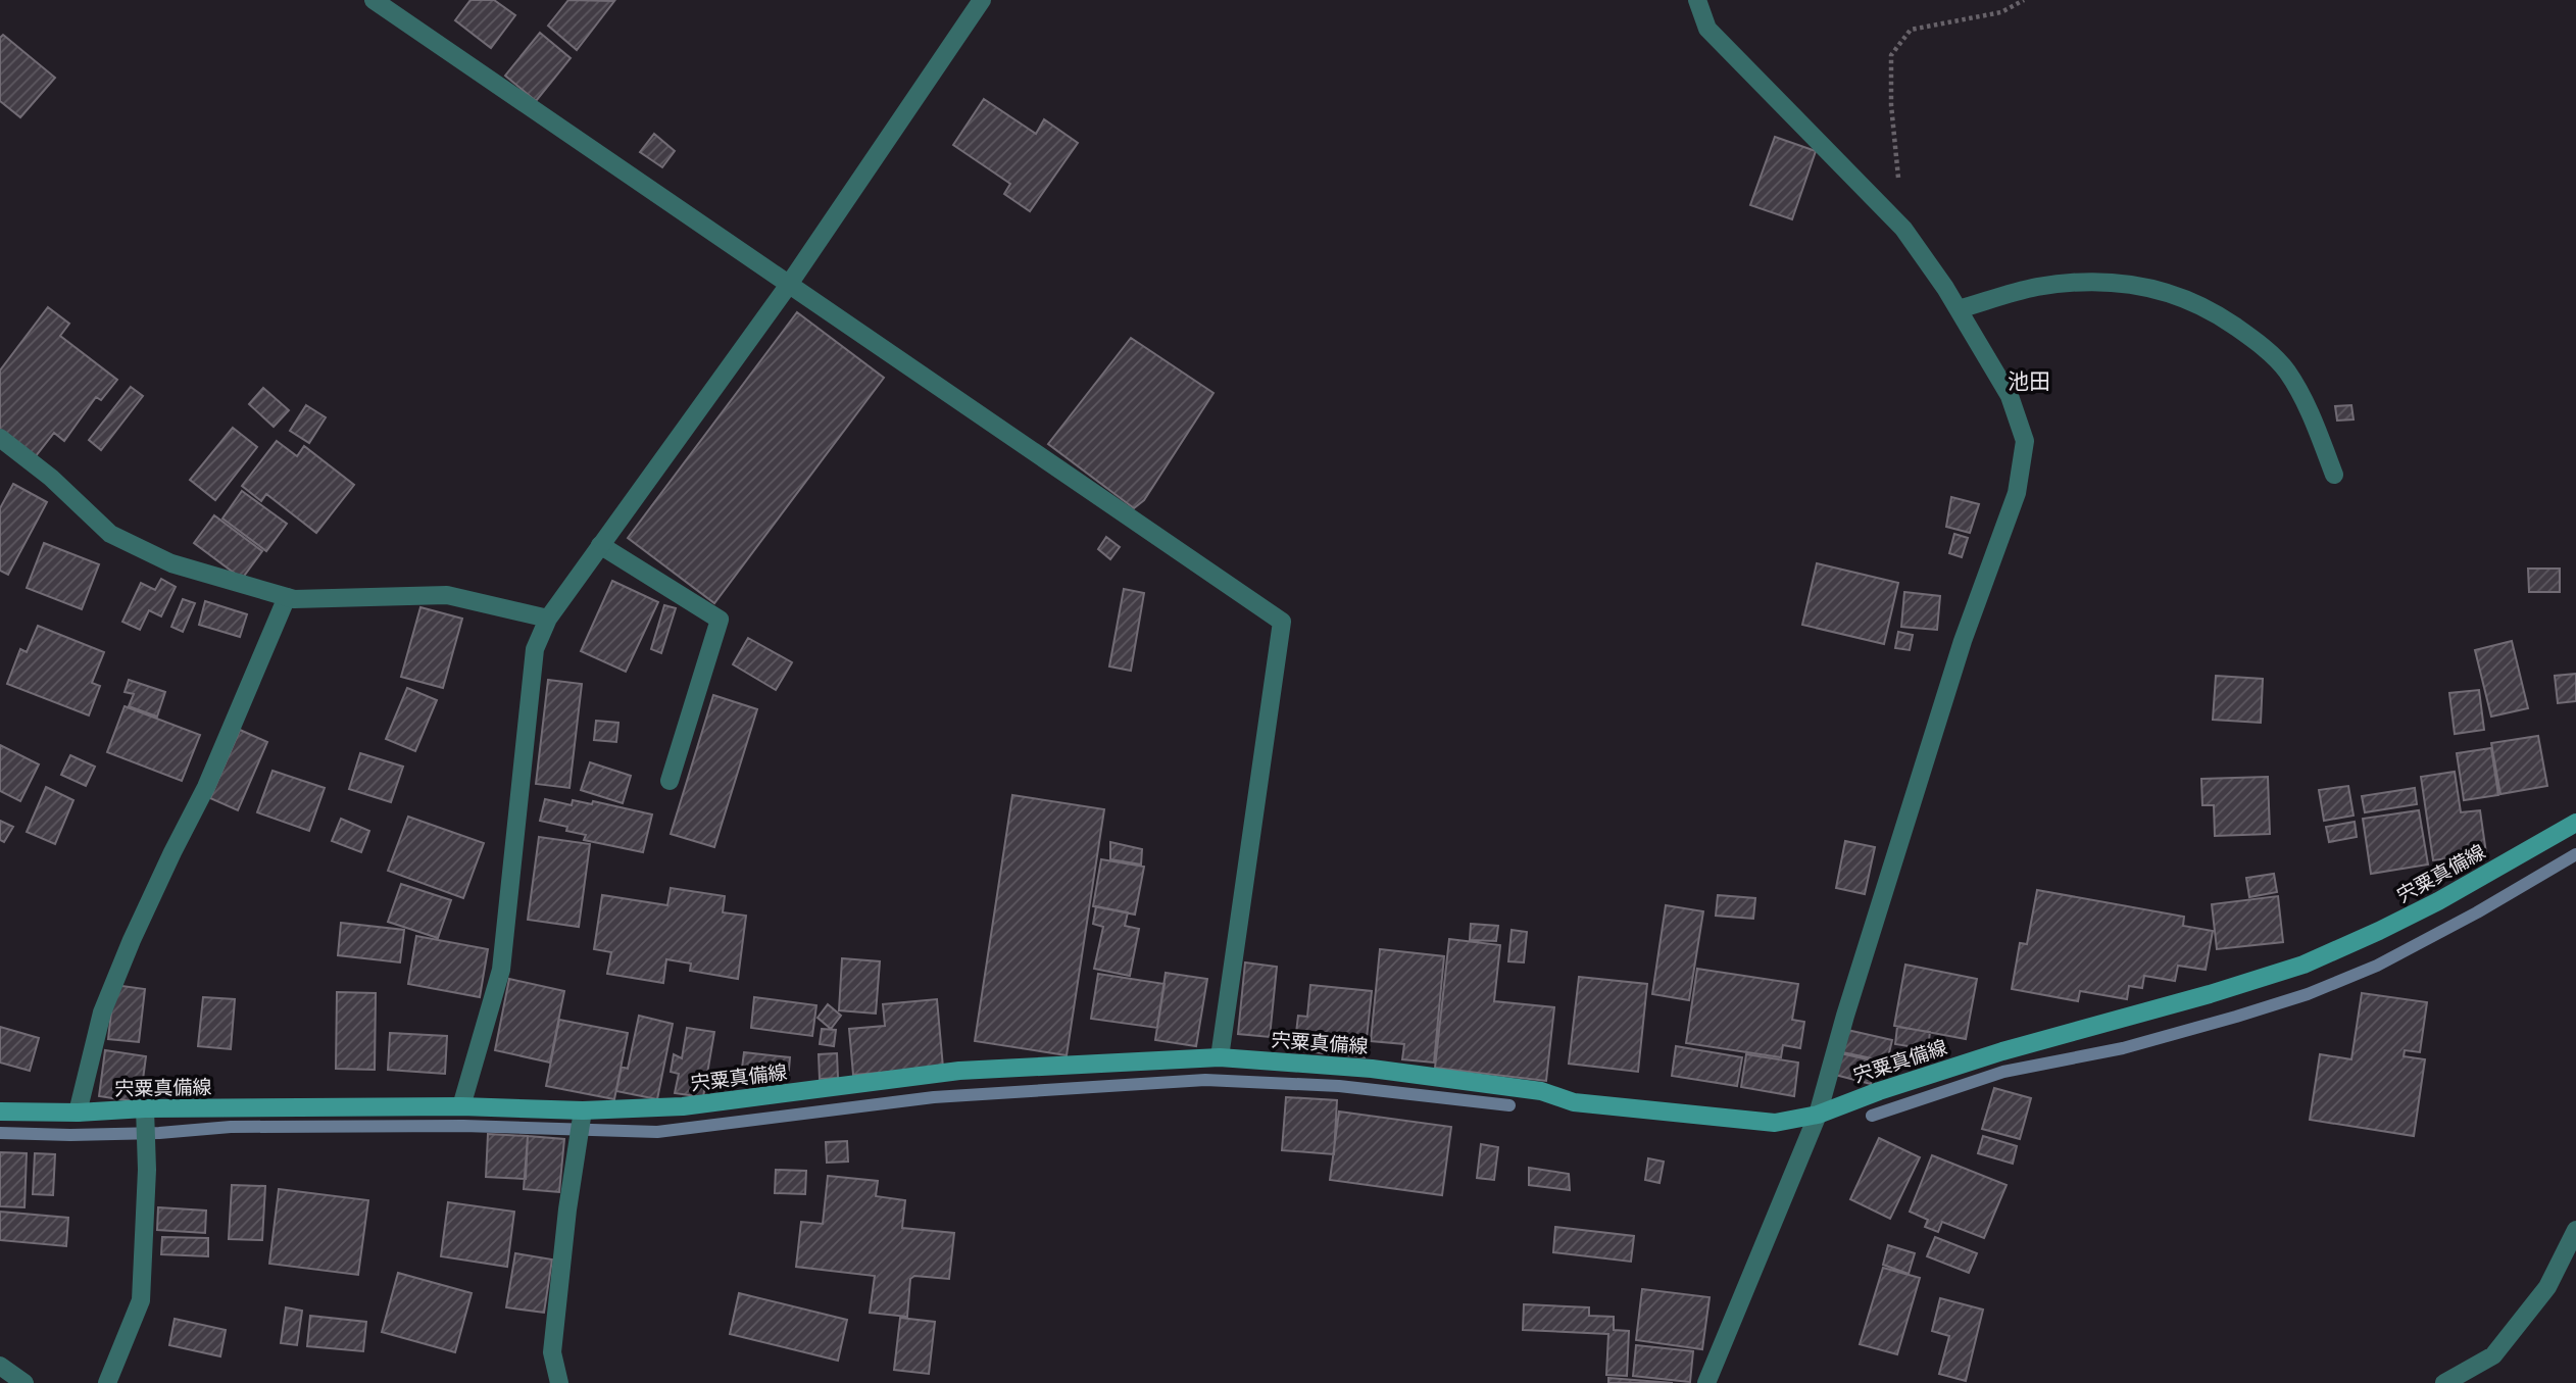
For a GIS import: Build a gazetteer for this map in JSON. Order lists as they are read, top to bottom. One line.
{"streets":{"main road":["宍粟真備線"]},"districts":["池田"]}
